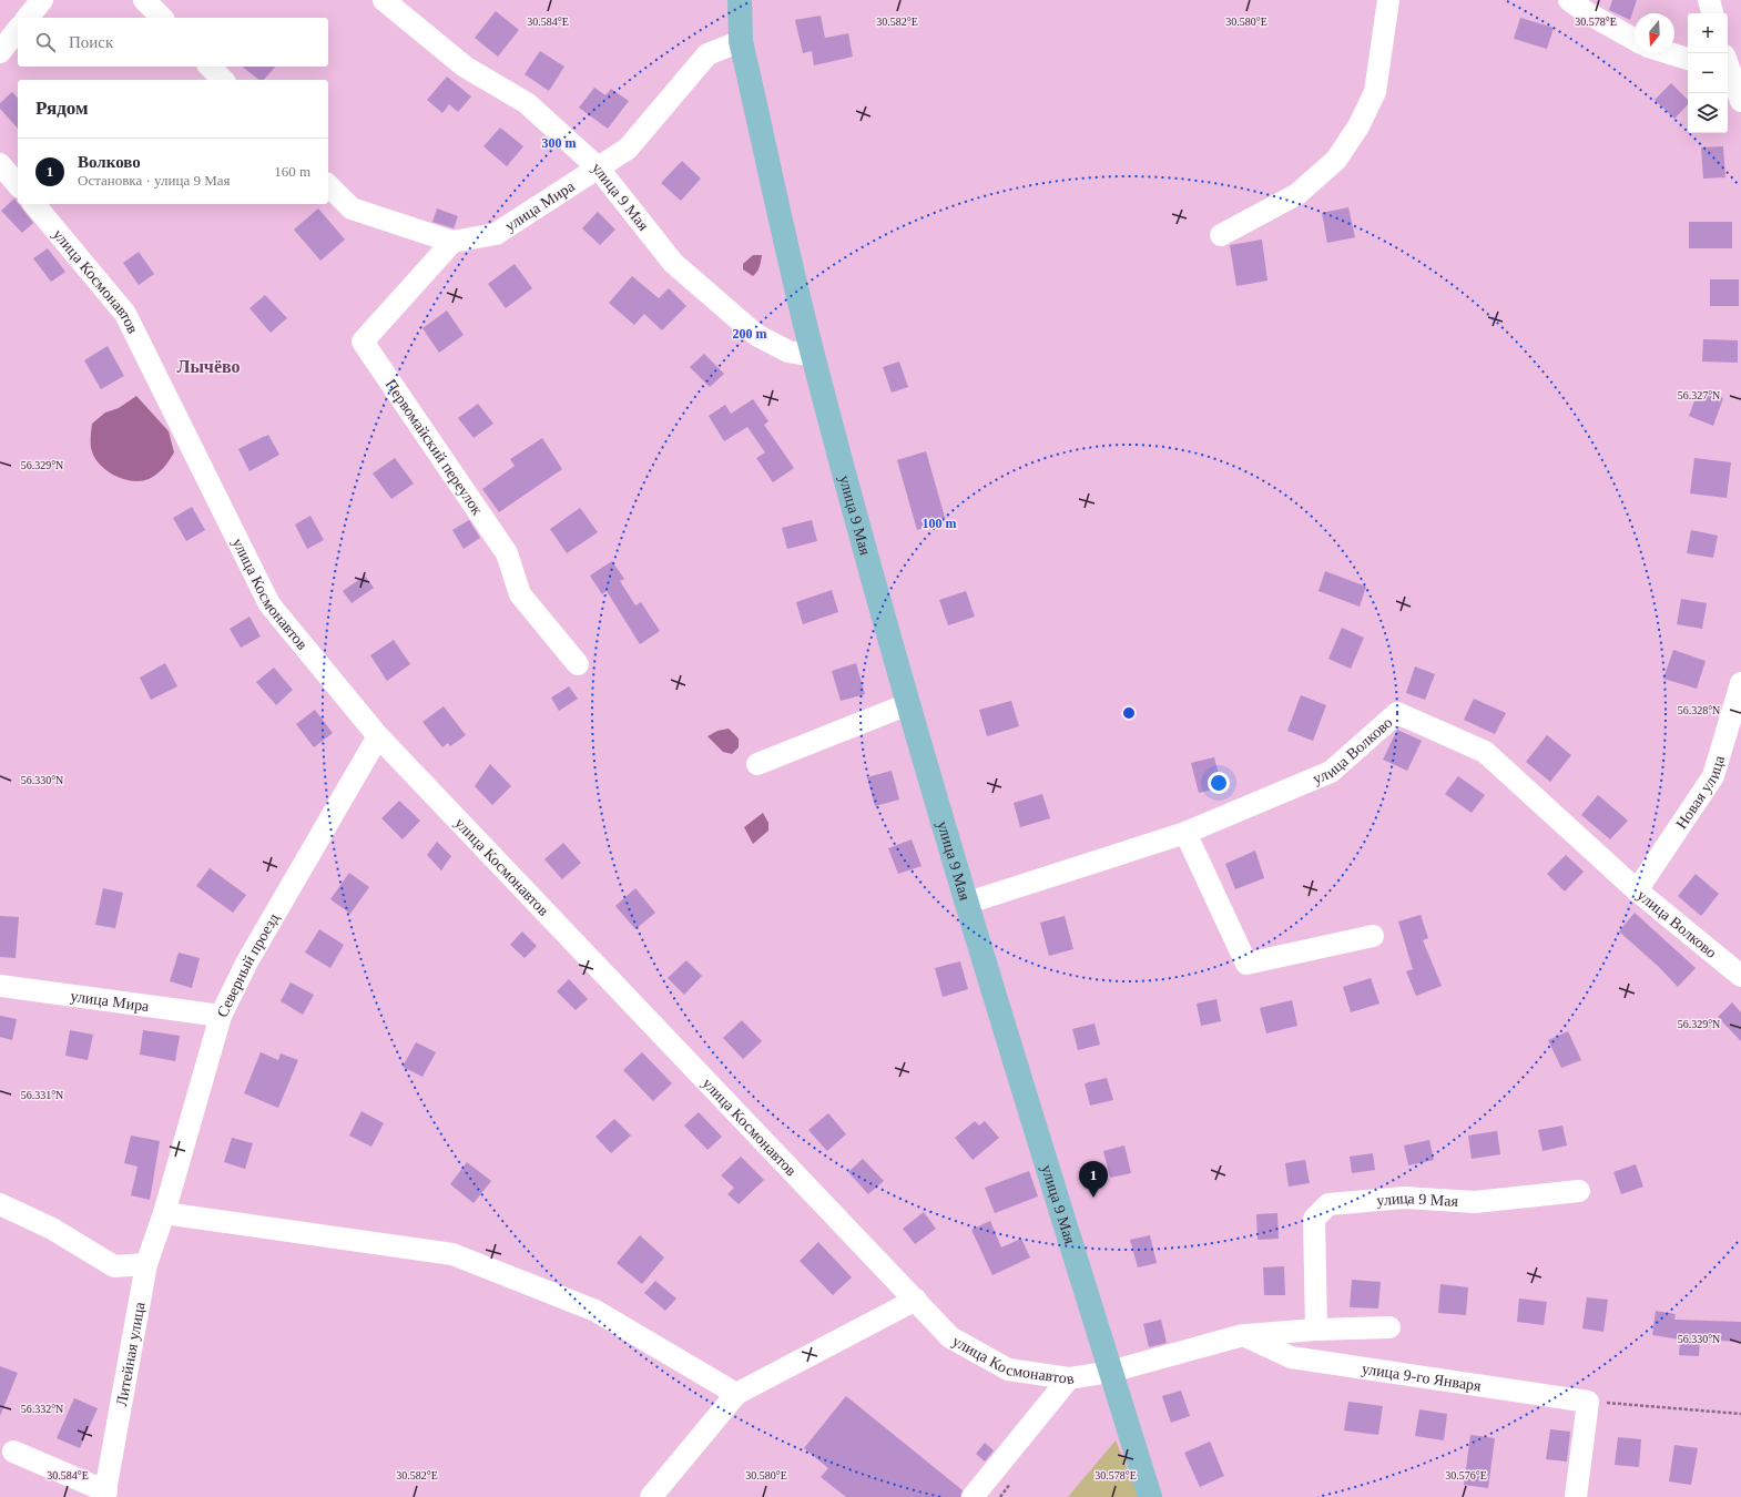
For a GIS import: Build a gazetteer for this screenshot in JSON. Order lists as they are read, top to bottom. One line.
{"streets":{"main road":["улица 9 Мая"],"street":["улица Мира","улица Космонавтов","Первомайский переулок","улица Волково","Новая улица","Северный проезд","Литейная улица","улица 9-го Января"]},"crossings":[["улица 9 Мая","улица Мира"],["улица 9 Мая","улица Космонавтов"],["улица 9 Мая","улица Волково"],["улица Мира","Первомайский переулок"],["улица Мира","Северный проезд"],["улица Космонавтов","Северный проезд"],["улица Волково","Новая улица"],["Северный проезд","Литейная улица"]],"districts":["Лычёво"],"north":"bottom","page":{"map_buttons":["+","−"],"search":"Поиск","heading":"Рядом","list":[{"mark":"1","name":"Волково","note":"Остановка · улица 9 Мая","value":"160 m"}],"pins":"1"},"coordinates":["30.584°E","30.582°E","30.580°E","30.578°E","56.327°N","56.329°N","56.328°N","56.330°N","56.331°N","56.332°N","30.576°E"],"rings":["300 m","200 m","100 m"]}
